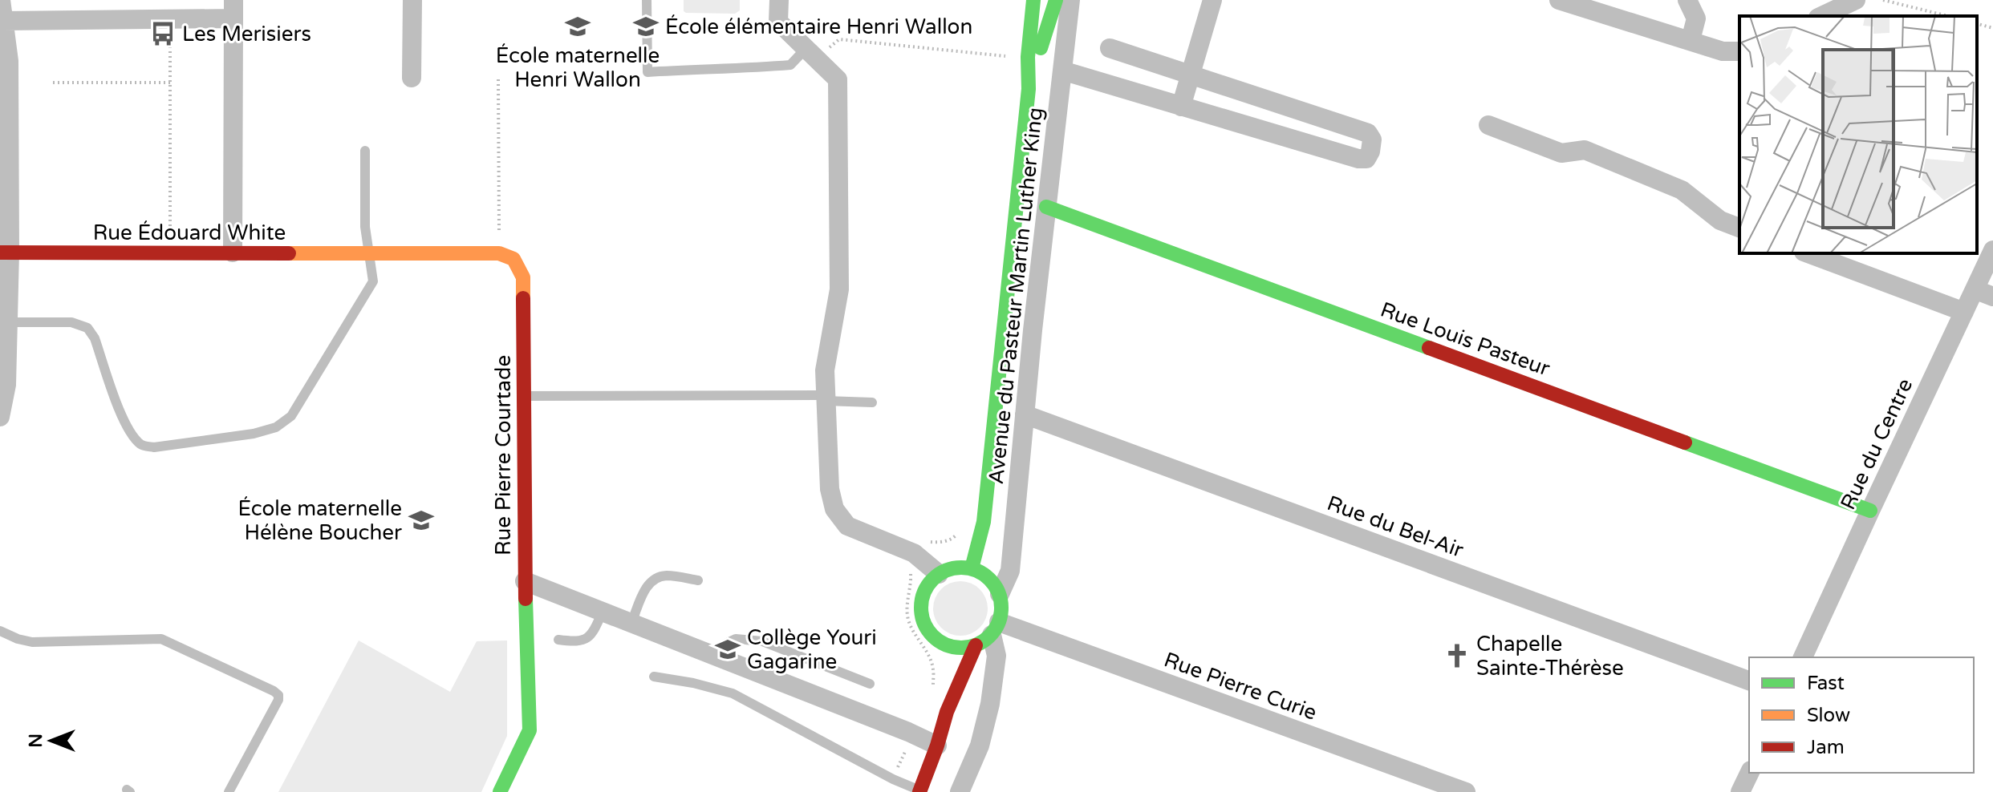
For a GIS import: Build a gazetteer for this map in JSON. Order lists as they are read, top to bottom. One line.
{"streets":{"street":["Rue Édouard White","Avenue du Pasteur Martin Luther King","Rue Louis Pasteur","Rue du Centre","Rue Pierre Courtade","Rue du Bel-Air","Rue Pierre Curie"]},"crossings":[["Avenue du Pasteur Martin Luther King","Rue Louis Pasteur"],["Avenue du Pasteur Martin Luther King","Rue du Bel-Air"],["Avenue du Pasteur Martin Luther King","Rue Pierre Curie"],["Rue Louis Pasteur","Rue du Centre"]],"places":{"school or university":["École maternelle Henri Wallon","École élémentaire Henri Wallon","École maternelle Hélène Boucher","Collège Youri Gagarine"],"bus stop":["Les Merisiers"],"church":["Chapelle Sainte-Thérèse"]},"legend":["Fast","Slow","Jam"],"north":"left"}
